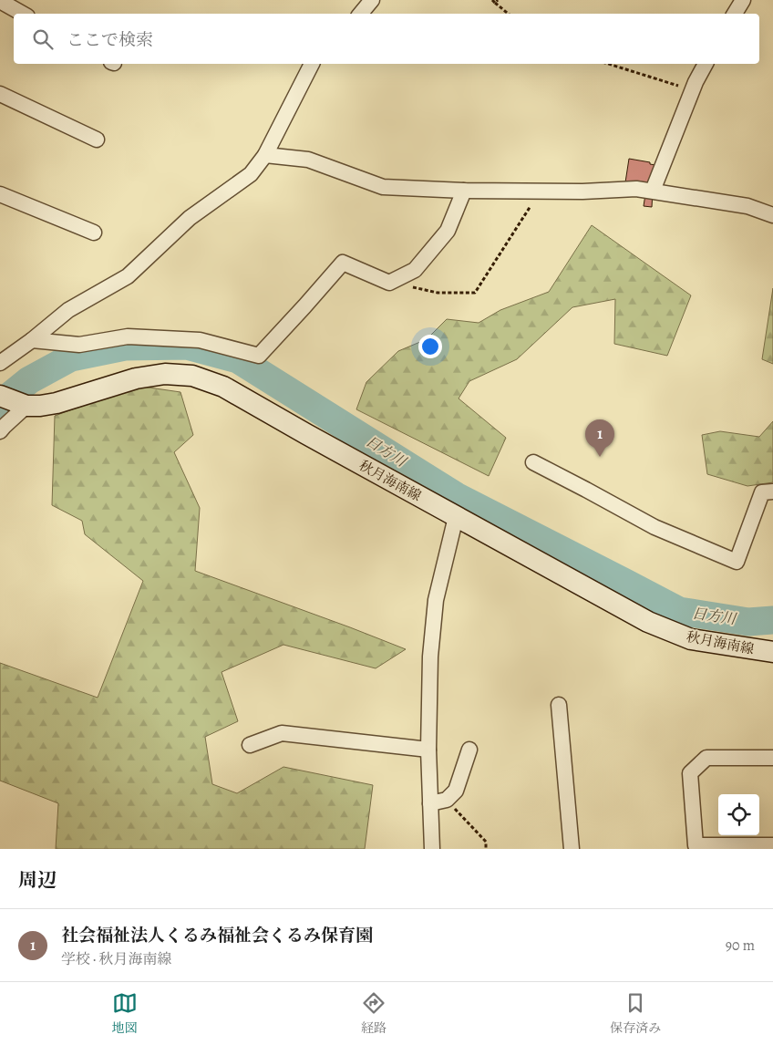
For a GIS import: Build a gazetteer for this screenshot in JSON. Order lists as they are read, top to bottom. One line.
{"streets":{"main road":["秋月海南線"]},"water":["日方川"],"page":{"search":"ここで検索","pins":"1","heading":"周辺","list":[{"mark":"1","name":"社会福祉法人くるみ福祉会くるみ保育園","note":"学校 · 秋月海南線","value":"90 m"}],"nav":["地図","経路","保存済み"]}}
